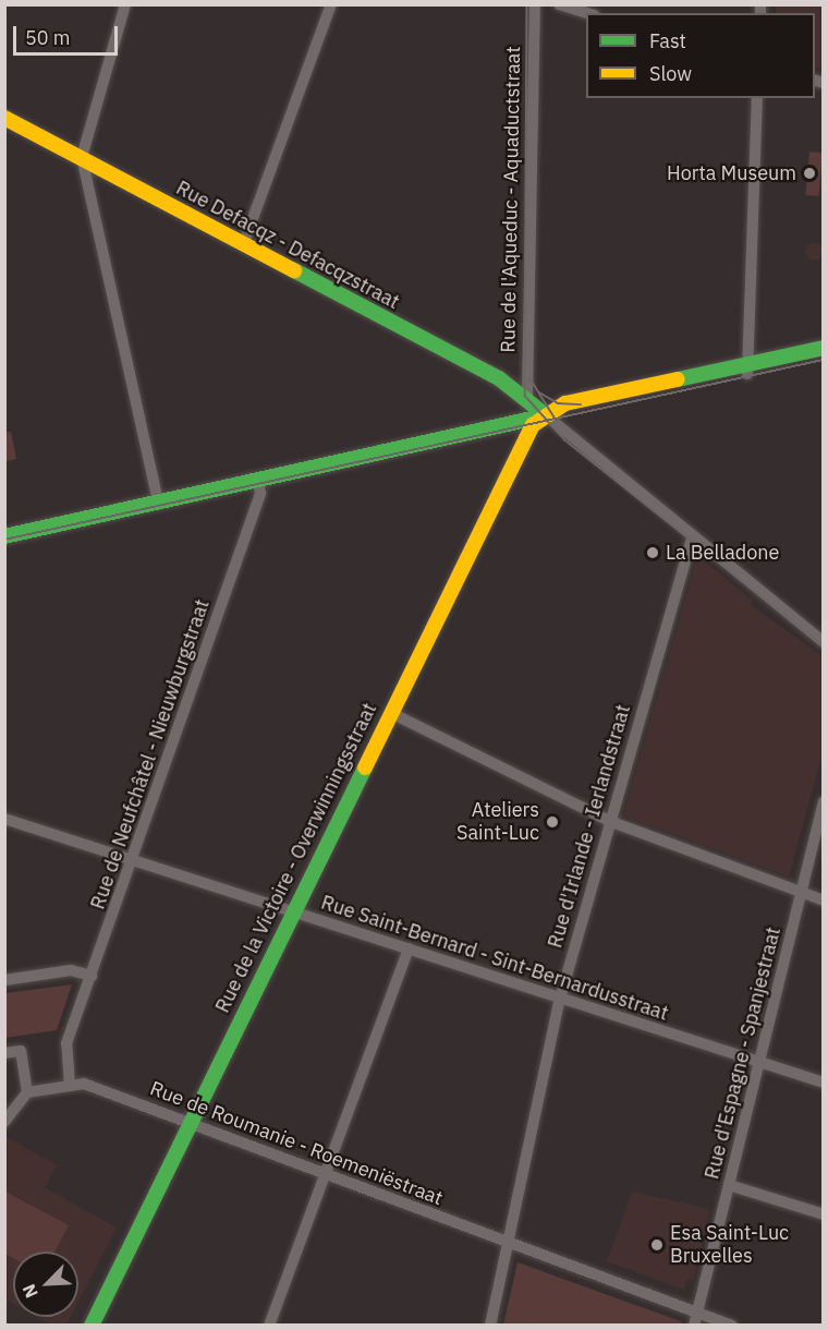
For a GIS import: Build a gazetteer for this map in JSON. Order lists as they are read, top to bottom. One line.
{"streets":{"street":["Rue de l'Aqueduc - Aquaductstraat","Rue Defacqz - Defacqzstraat","Rue de Neufchâtel - Nieuwburgstraat","Rue d'Irlande - Ierlandstraat","Rue de la Victoire - Overwinningsstraat","Rue Saint-Bernard - Sint-Bernardusstraat","Rue d'Espagne - Spanjestraat","Rue de Roumanie - Roemeniëstraat"]},"crossings":[["Rue de l'Aqueduc - Aquaductstraat","Rue Defacqz - Defacqzstraat"],["Rue Defacqz - Defacqzstraat","Rue de la Victoire - Overwinningsstraat"],["Rue de Neufchâtel - Nieuwburgstraat","Rue Saint-Bernard - Sint-Bernardusstraat"],["Rue de Neufchâtel - Nieuwburgstraat","Rue de Roumanie - Roemeniëstraat"],["Rue d'Irlande - Ierlandstraat","Rue Saint-Bernard - Sint-Bernardusstraat"],["Rue d'Irlande - Ierlandstraat","Rue de Roumanie - Roemeniëstraat"],["Rue de la Victoire - Overwinningsstraat","Rue Saint-Bernard - Sint-Bernardusstraat"],["Rue de la Victoire - Overwinningsstraat","Rue de Roumanie - Roemeniëstraat"],["Rue Saint-Bernard - Sint-Bernardusstraat","Rue d'Espagne - Spanjestraat"],["Rue d'Espagne - Spanjestraat","Rue de Roumanie - Roemeniëstraat"]],"places":["Horta Museum","La Belladone","Ateliers Saint-Luc","Esa Saint-Luc Bruxelles"],"legend":["Fast","Slow"],"scale_bar":"50 m","north":"bottom left"}
